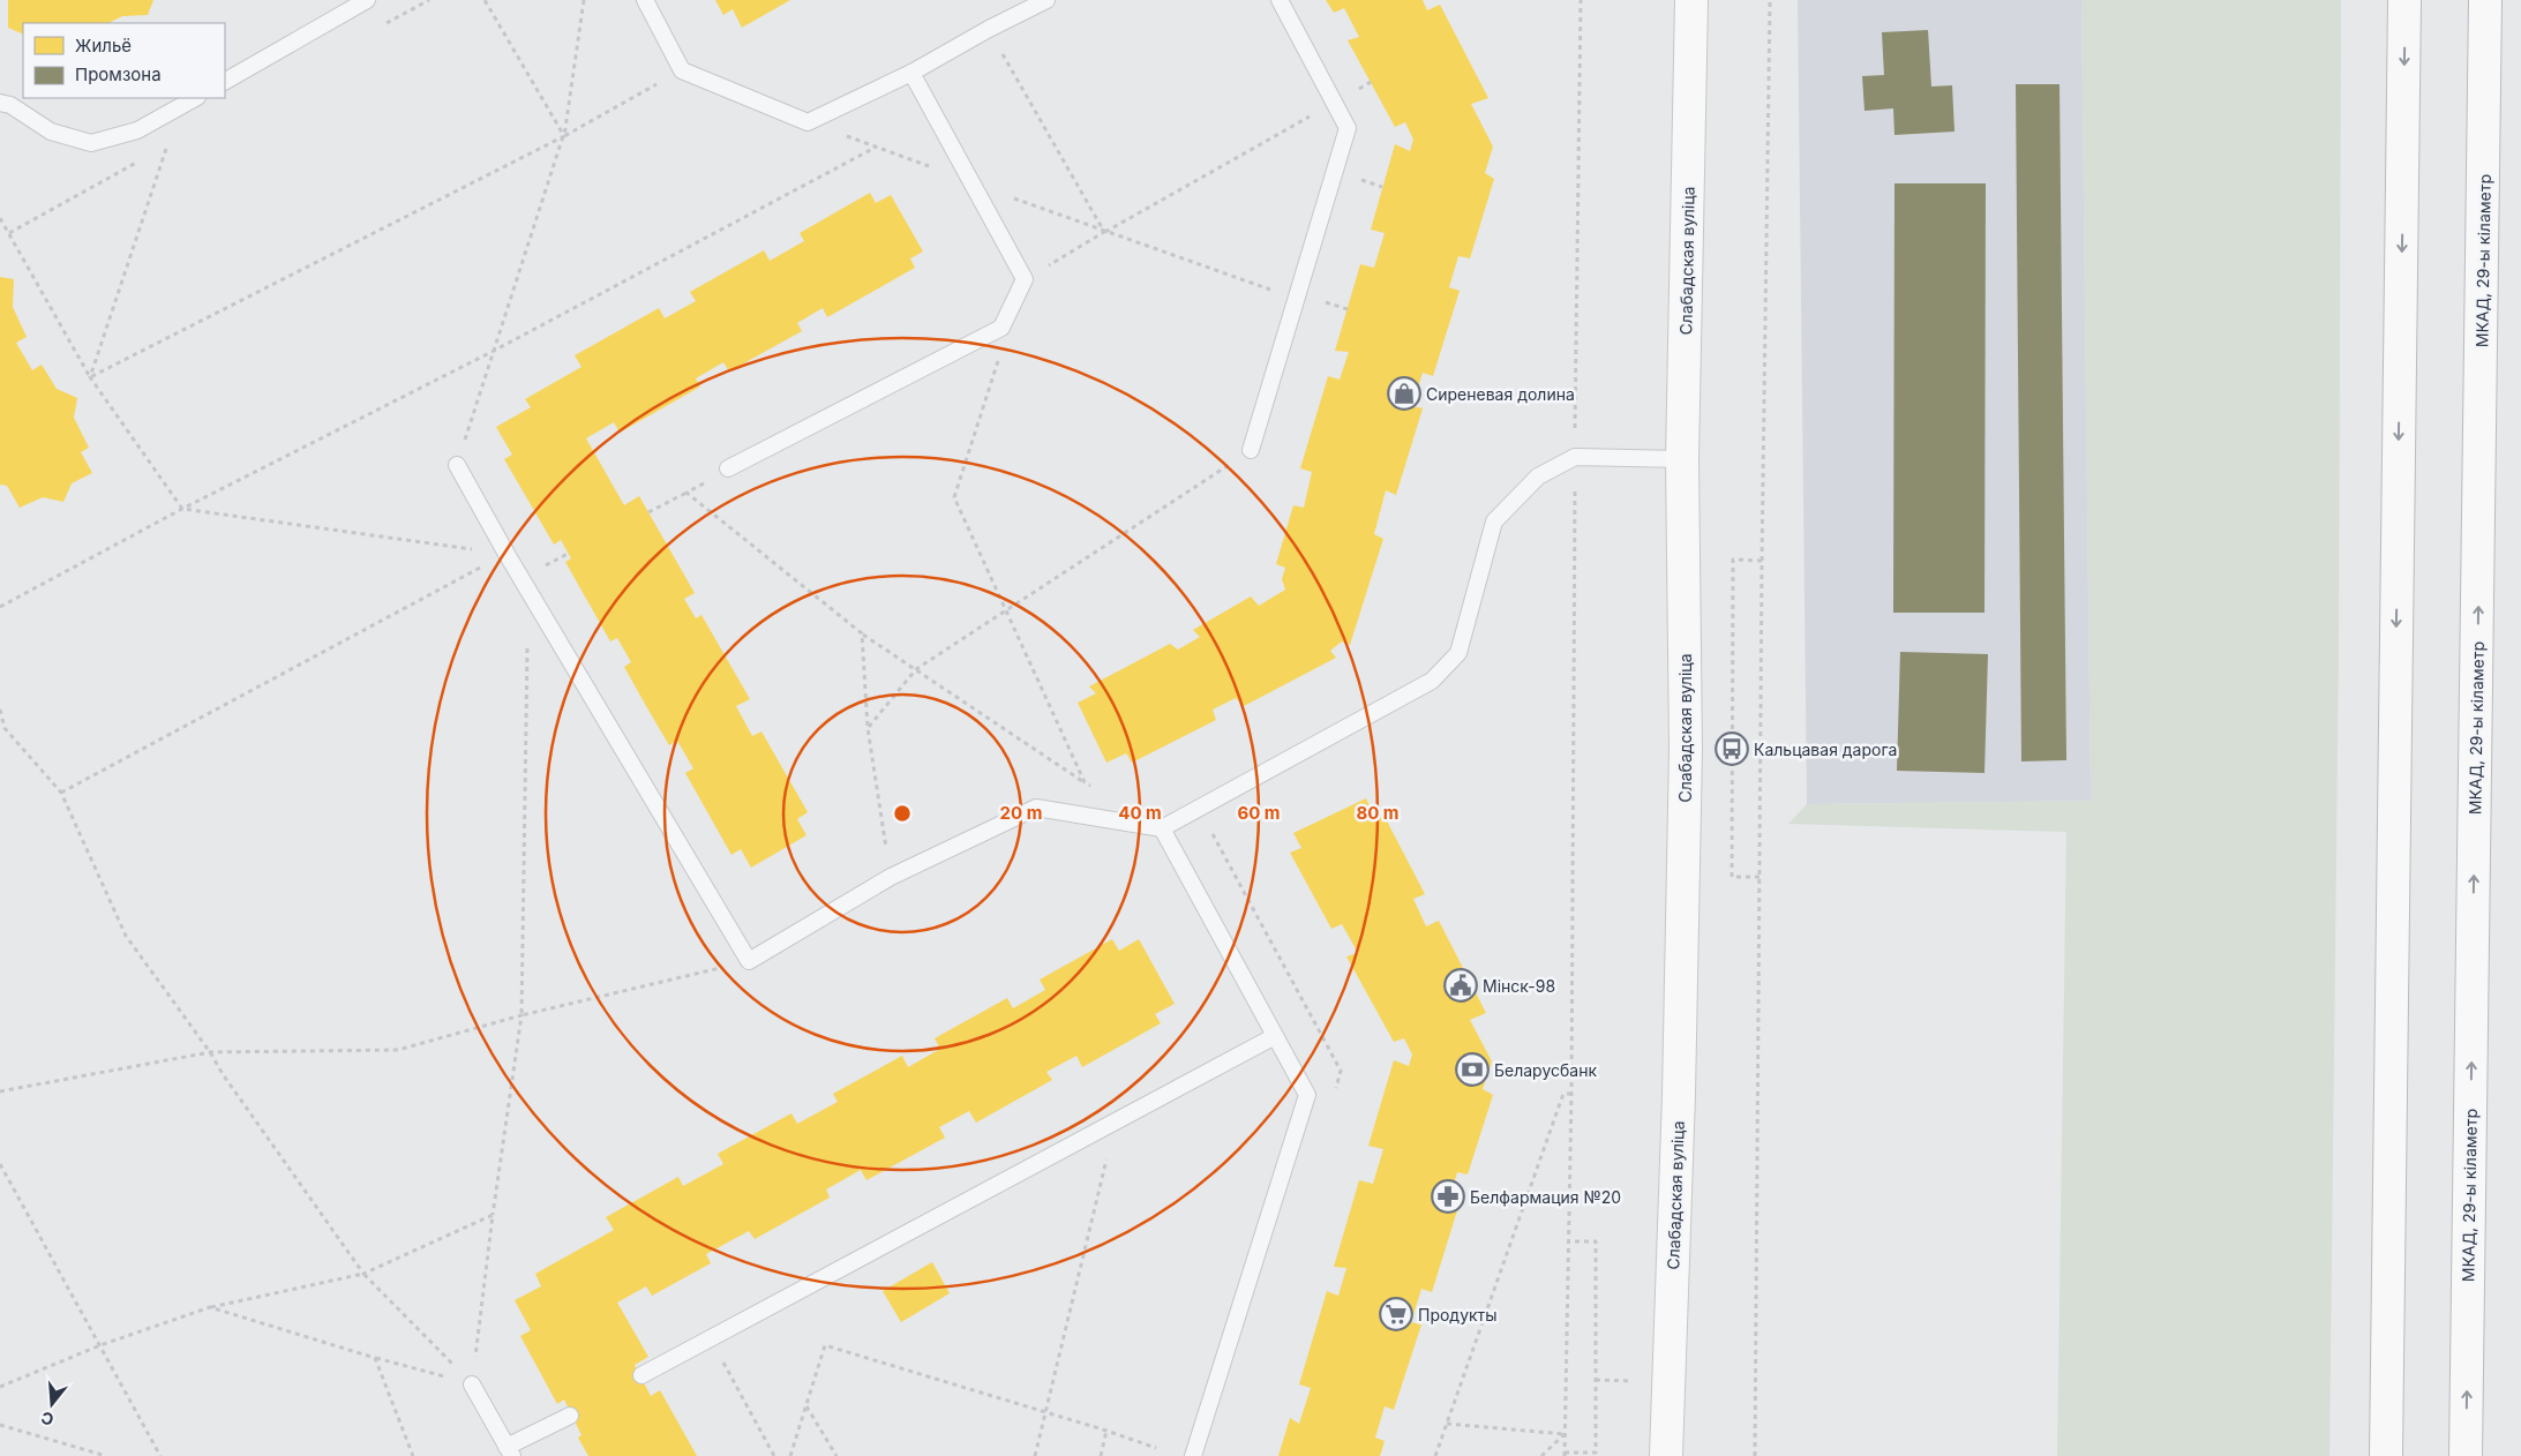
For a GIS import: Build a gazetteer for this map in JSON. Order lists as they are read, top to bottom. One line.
{"streets":{"main road":["Слабадская вуліца","МКАД, 29-ы кіламетр"]},"places":{"shop":["Сиреневая долина"],"bus stop":["Кальцавая дарога"],"public building":["Мінск-98"],"bank":["Беларусбанк"],"pharmacy":["Белфармация №20"],"supermarket":["Продукты"]},"legend":["Жильё","Промзона"],"north":"bottom","rings":["20 m","40 m","60 m","80 m"]}
